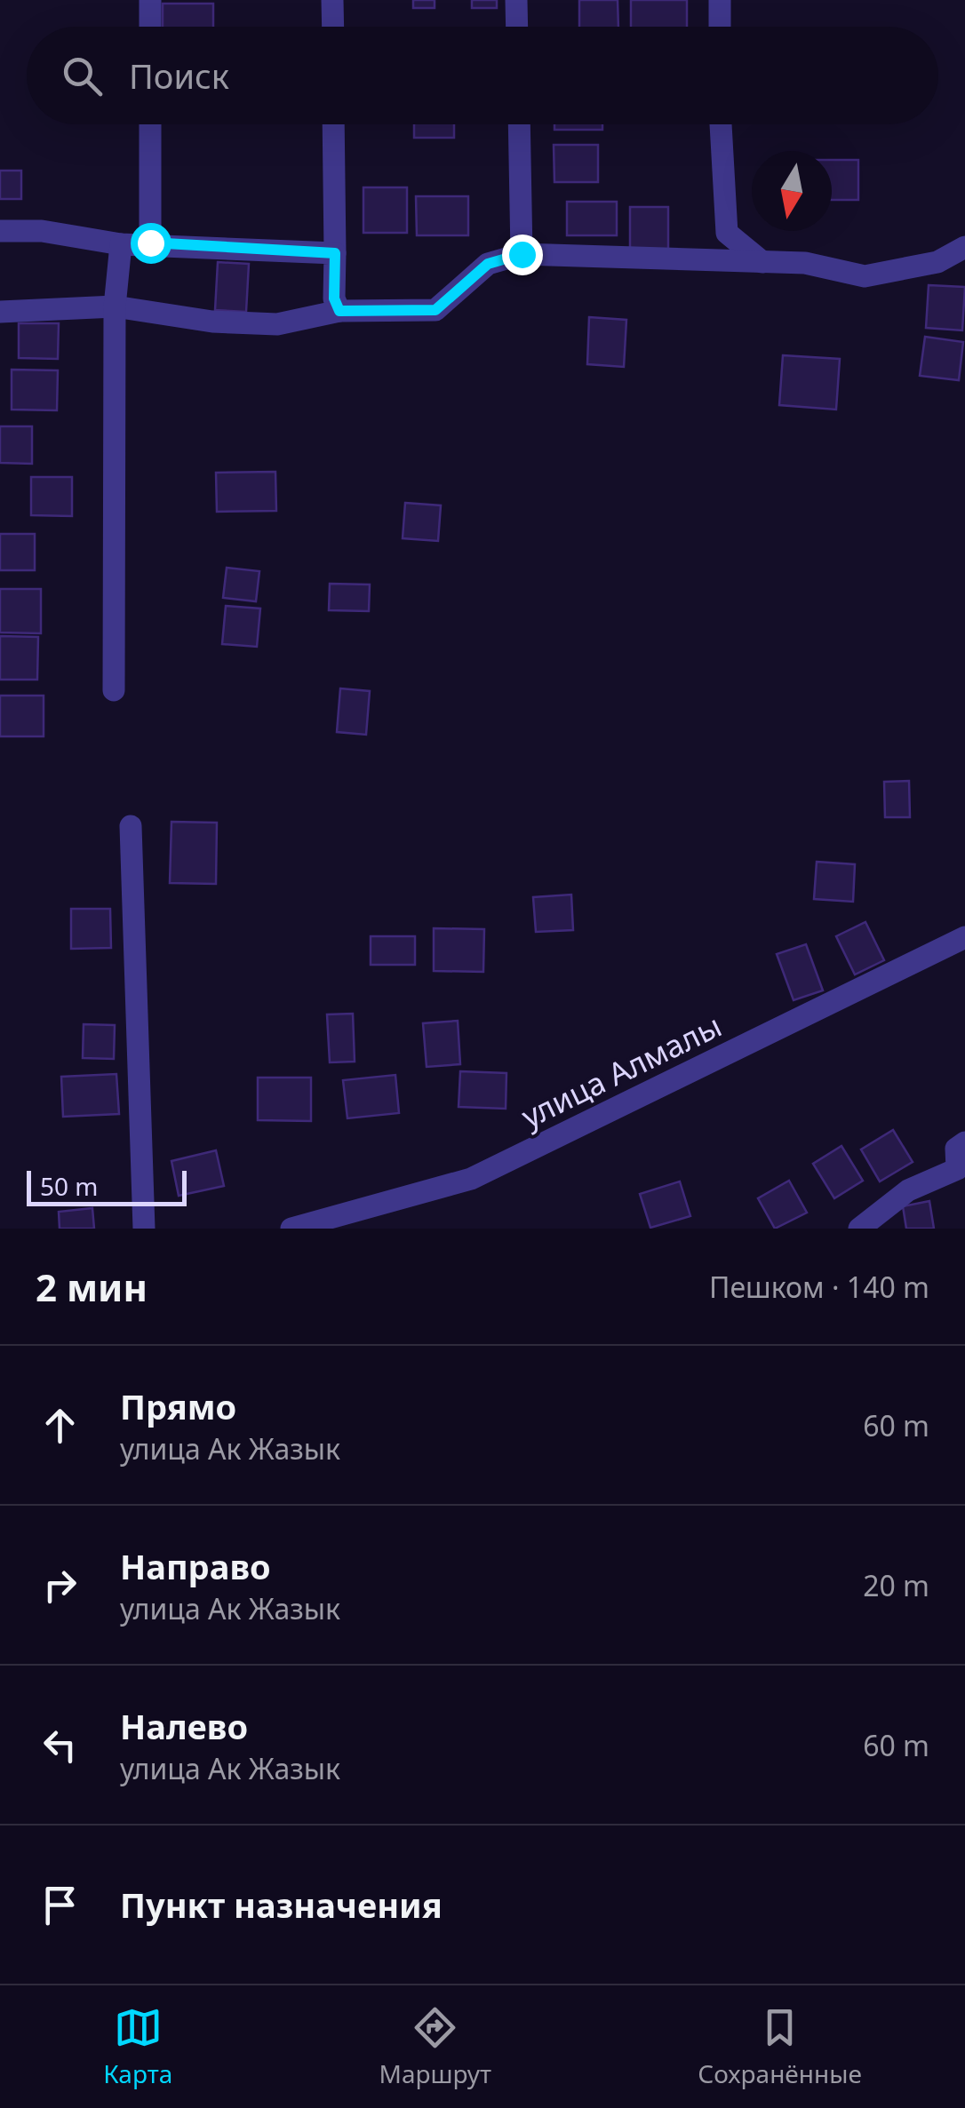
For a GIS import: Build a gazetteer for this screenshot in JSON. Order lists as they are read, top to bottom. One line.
{"streets":{"street":["улица Алмалы"]},"scale_bar":"50 m","north":"bottom","page":{"search":"Поиск","scale":"50 m","heading":["2 мин","Пешком · 140 m"],"list":[["Прямо","улица Ак Жазык","60 m"],["Направо","улица Ак Жазык","20 m"],["Налево","улица Ак Жазык","60 m"],"Пункт назначения"],"nav":["Карта","Маршрут","Сохранённые"]}}
